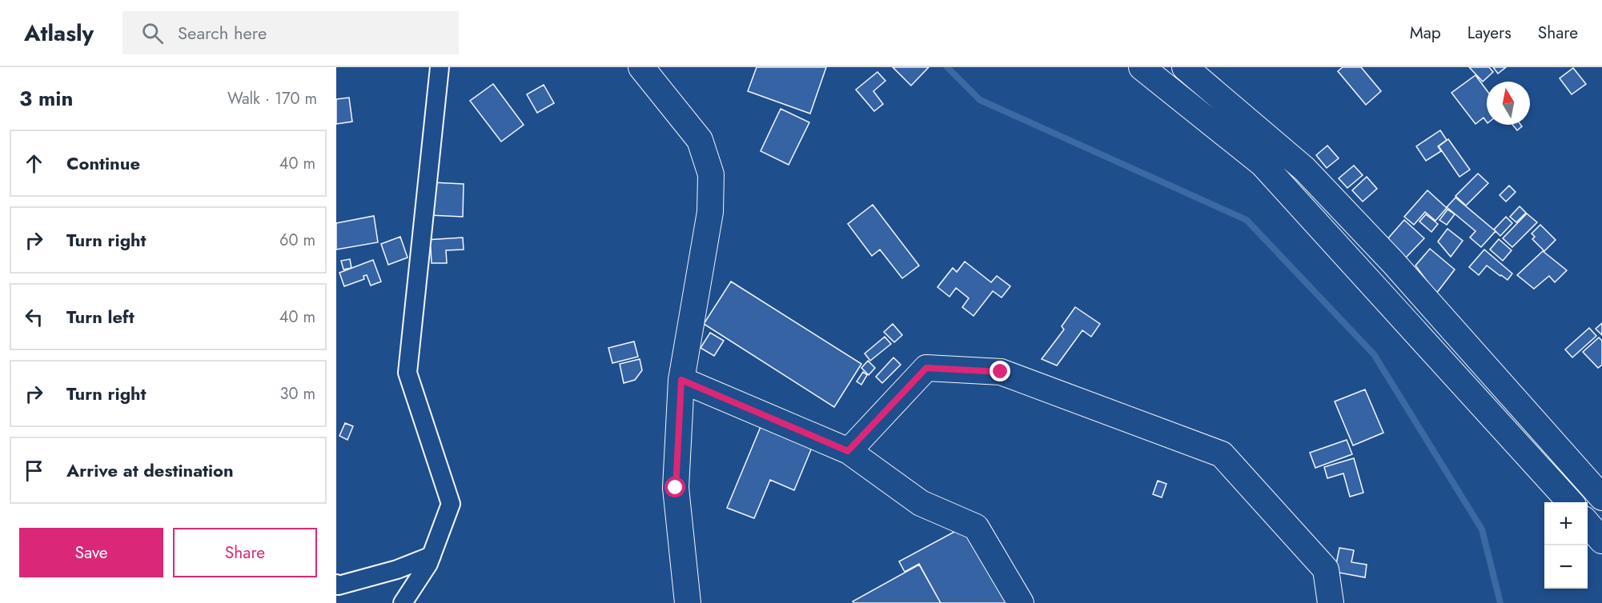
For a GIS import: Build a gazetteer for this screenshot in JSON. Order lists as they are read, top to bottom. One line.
{"north":"top","page":{"header":"Atlasly","search":"Search here","nav":["Map","Layers","Share"],"heading":["3 min","Walk · 170 m"],"list":[["Continue","40 m"],["Turn right","60 m"],["Turn left","40 m"],["Turn right","30 m"],"Arrive at destination"],"map_buttons":["+","−"],"buttons":["Save","Share"]}}
